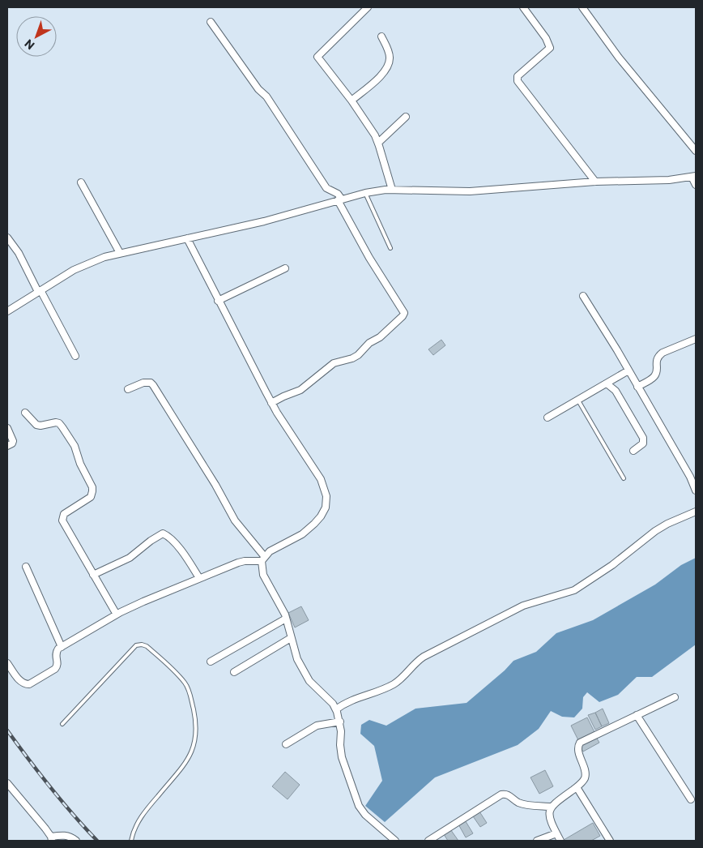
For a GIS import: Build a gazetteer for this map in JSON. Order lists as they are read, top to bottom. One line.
{"north":"bottom left"}
